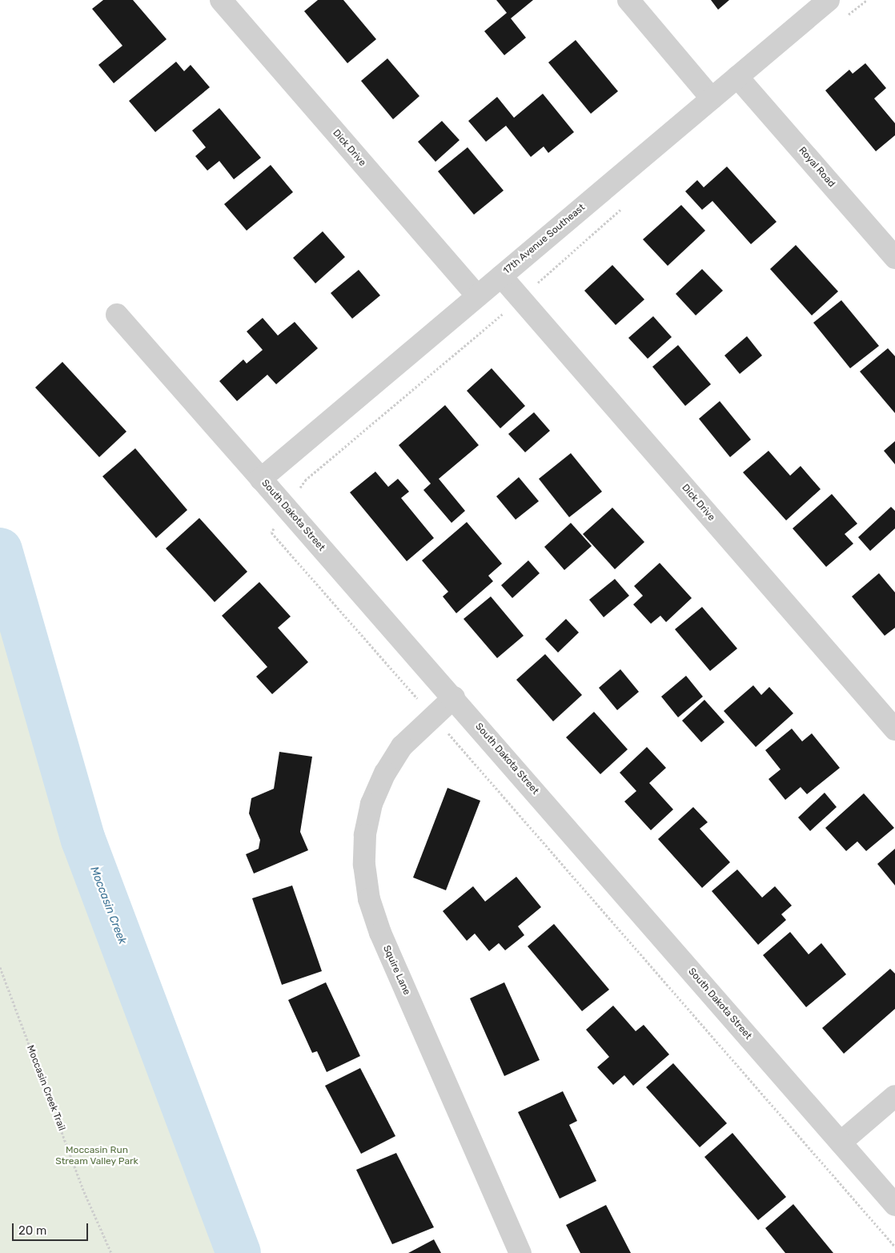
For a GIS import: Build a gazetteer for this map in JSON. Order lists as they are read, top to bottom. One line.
{"streets":{"street":["Dick Drive","Royal Road","17th Avenue Southeast","South Dakota Street","Squire Lane"],"path":["Moccasin Creek Trail"]},"crossings":[["Dick Drive","17th Avenue Southeast"],["Royal Road","17th Avenue Southeast"],["17th Avenue Southeast","South Dakota Street"],["South Dakota Street","Squire Lane"]],"water":["Moccasin Creek"],"parks":["Moccasin Run Stream Valley Park"],"scale_bar":"20 m"}
